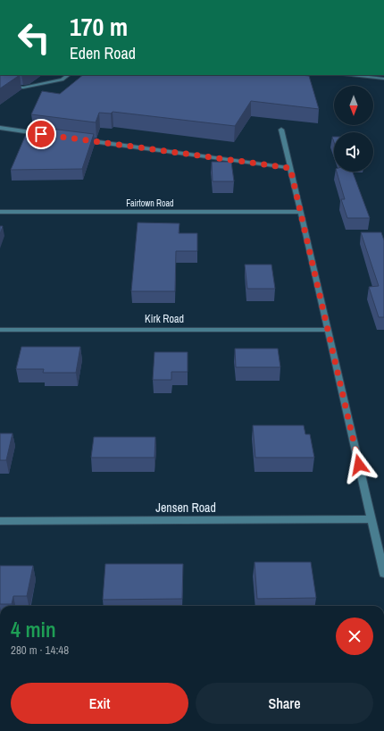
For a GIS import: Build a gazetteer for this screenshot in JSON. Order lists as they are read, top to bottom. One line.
{"streets":{"street":["Fairtown Road","Kirk Road","Jensen Road"]},"north":"bottom","page":{"turn":["170 m","Eden Road"],"heading":["4 min","280 m · 14:48"],"buttons":["Exit","Share"]}}
